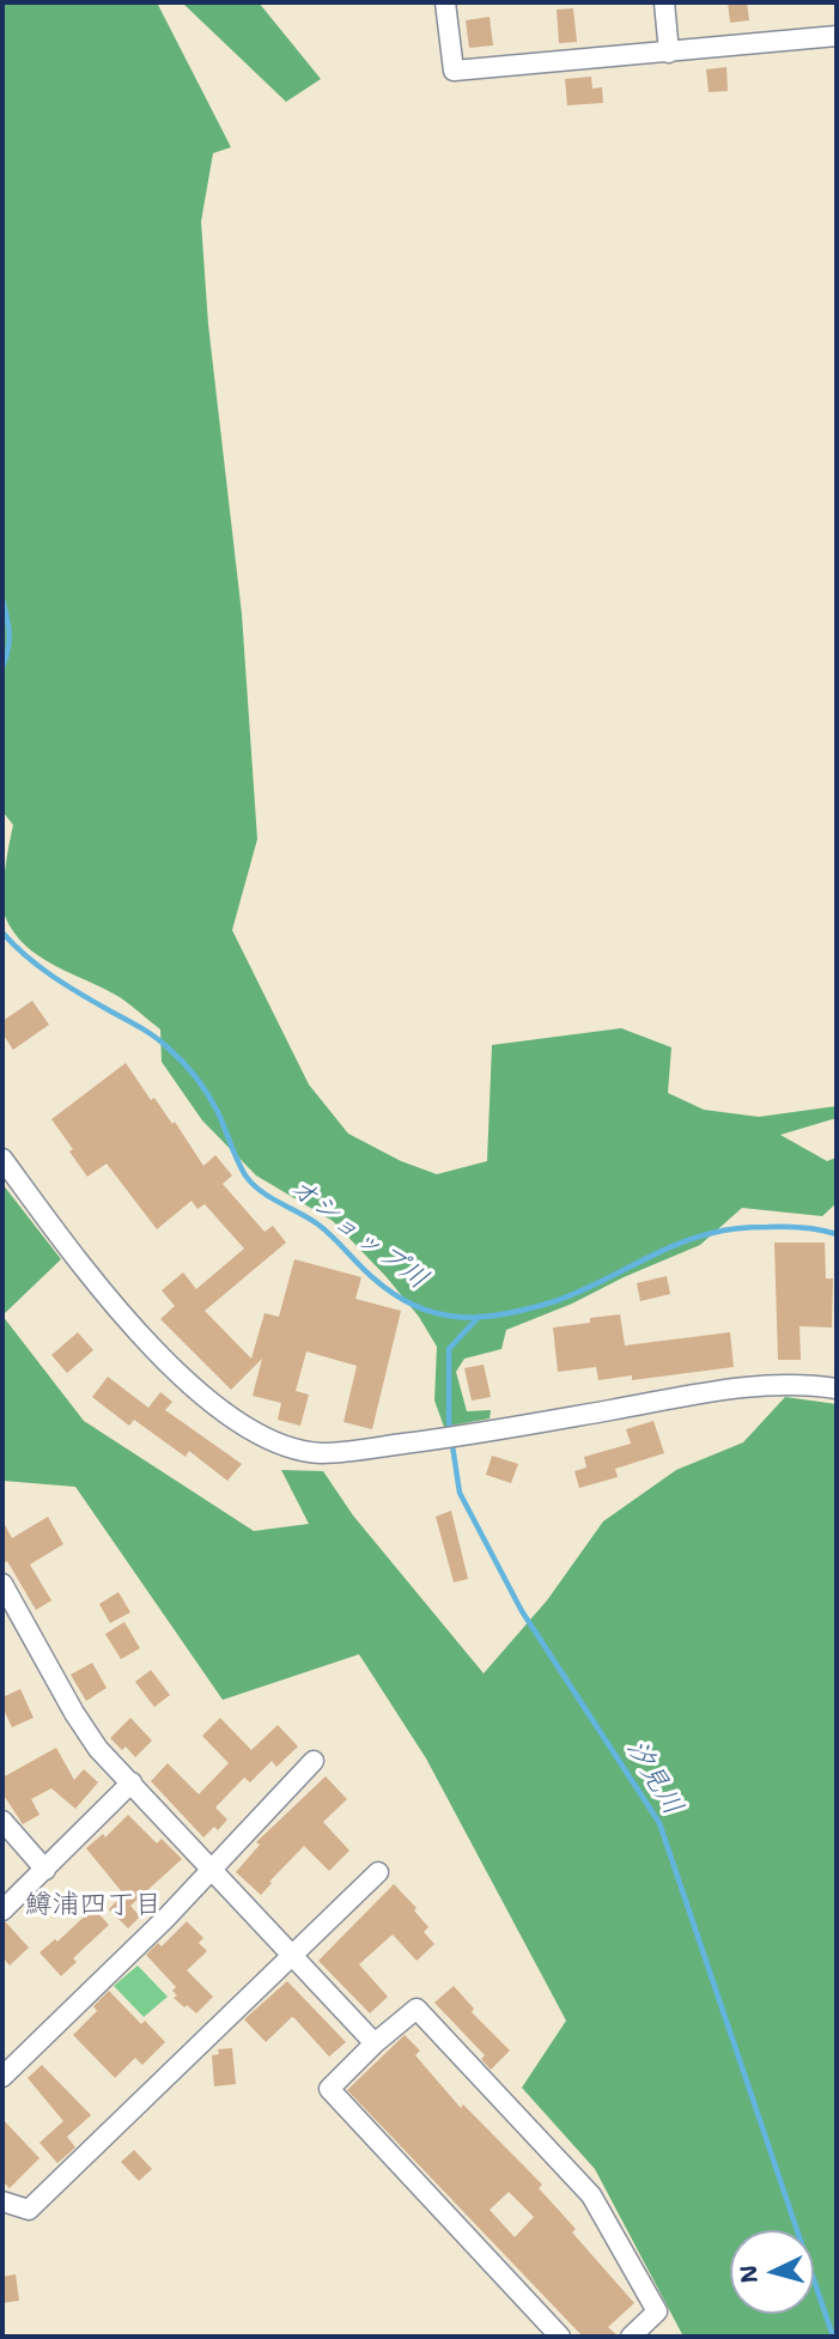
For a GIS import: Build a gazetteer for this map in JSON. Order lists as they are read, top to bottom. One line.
{"districts":["鱒浦四丁目"],"water":["オショップ川","汐見川"],"north":"left"}
